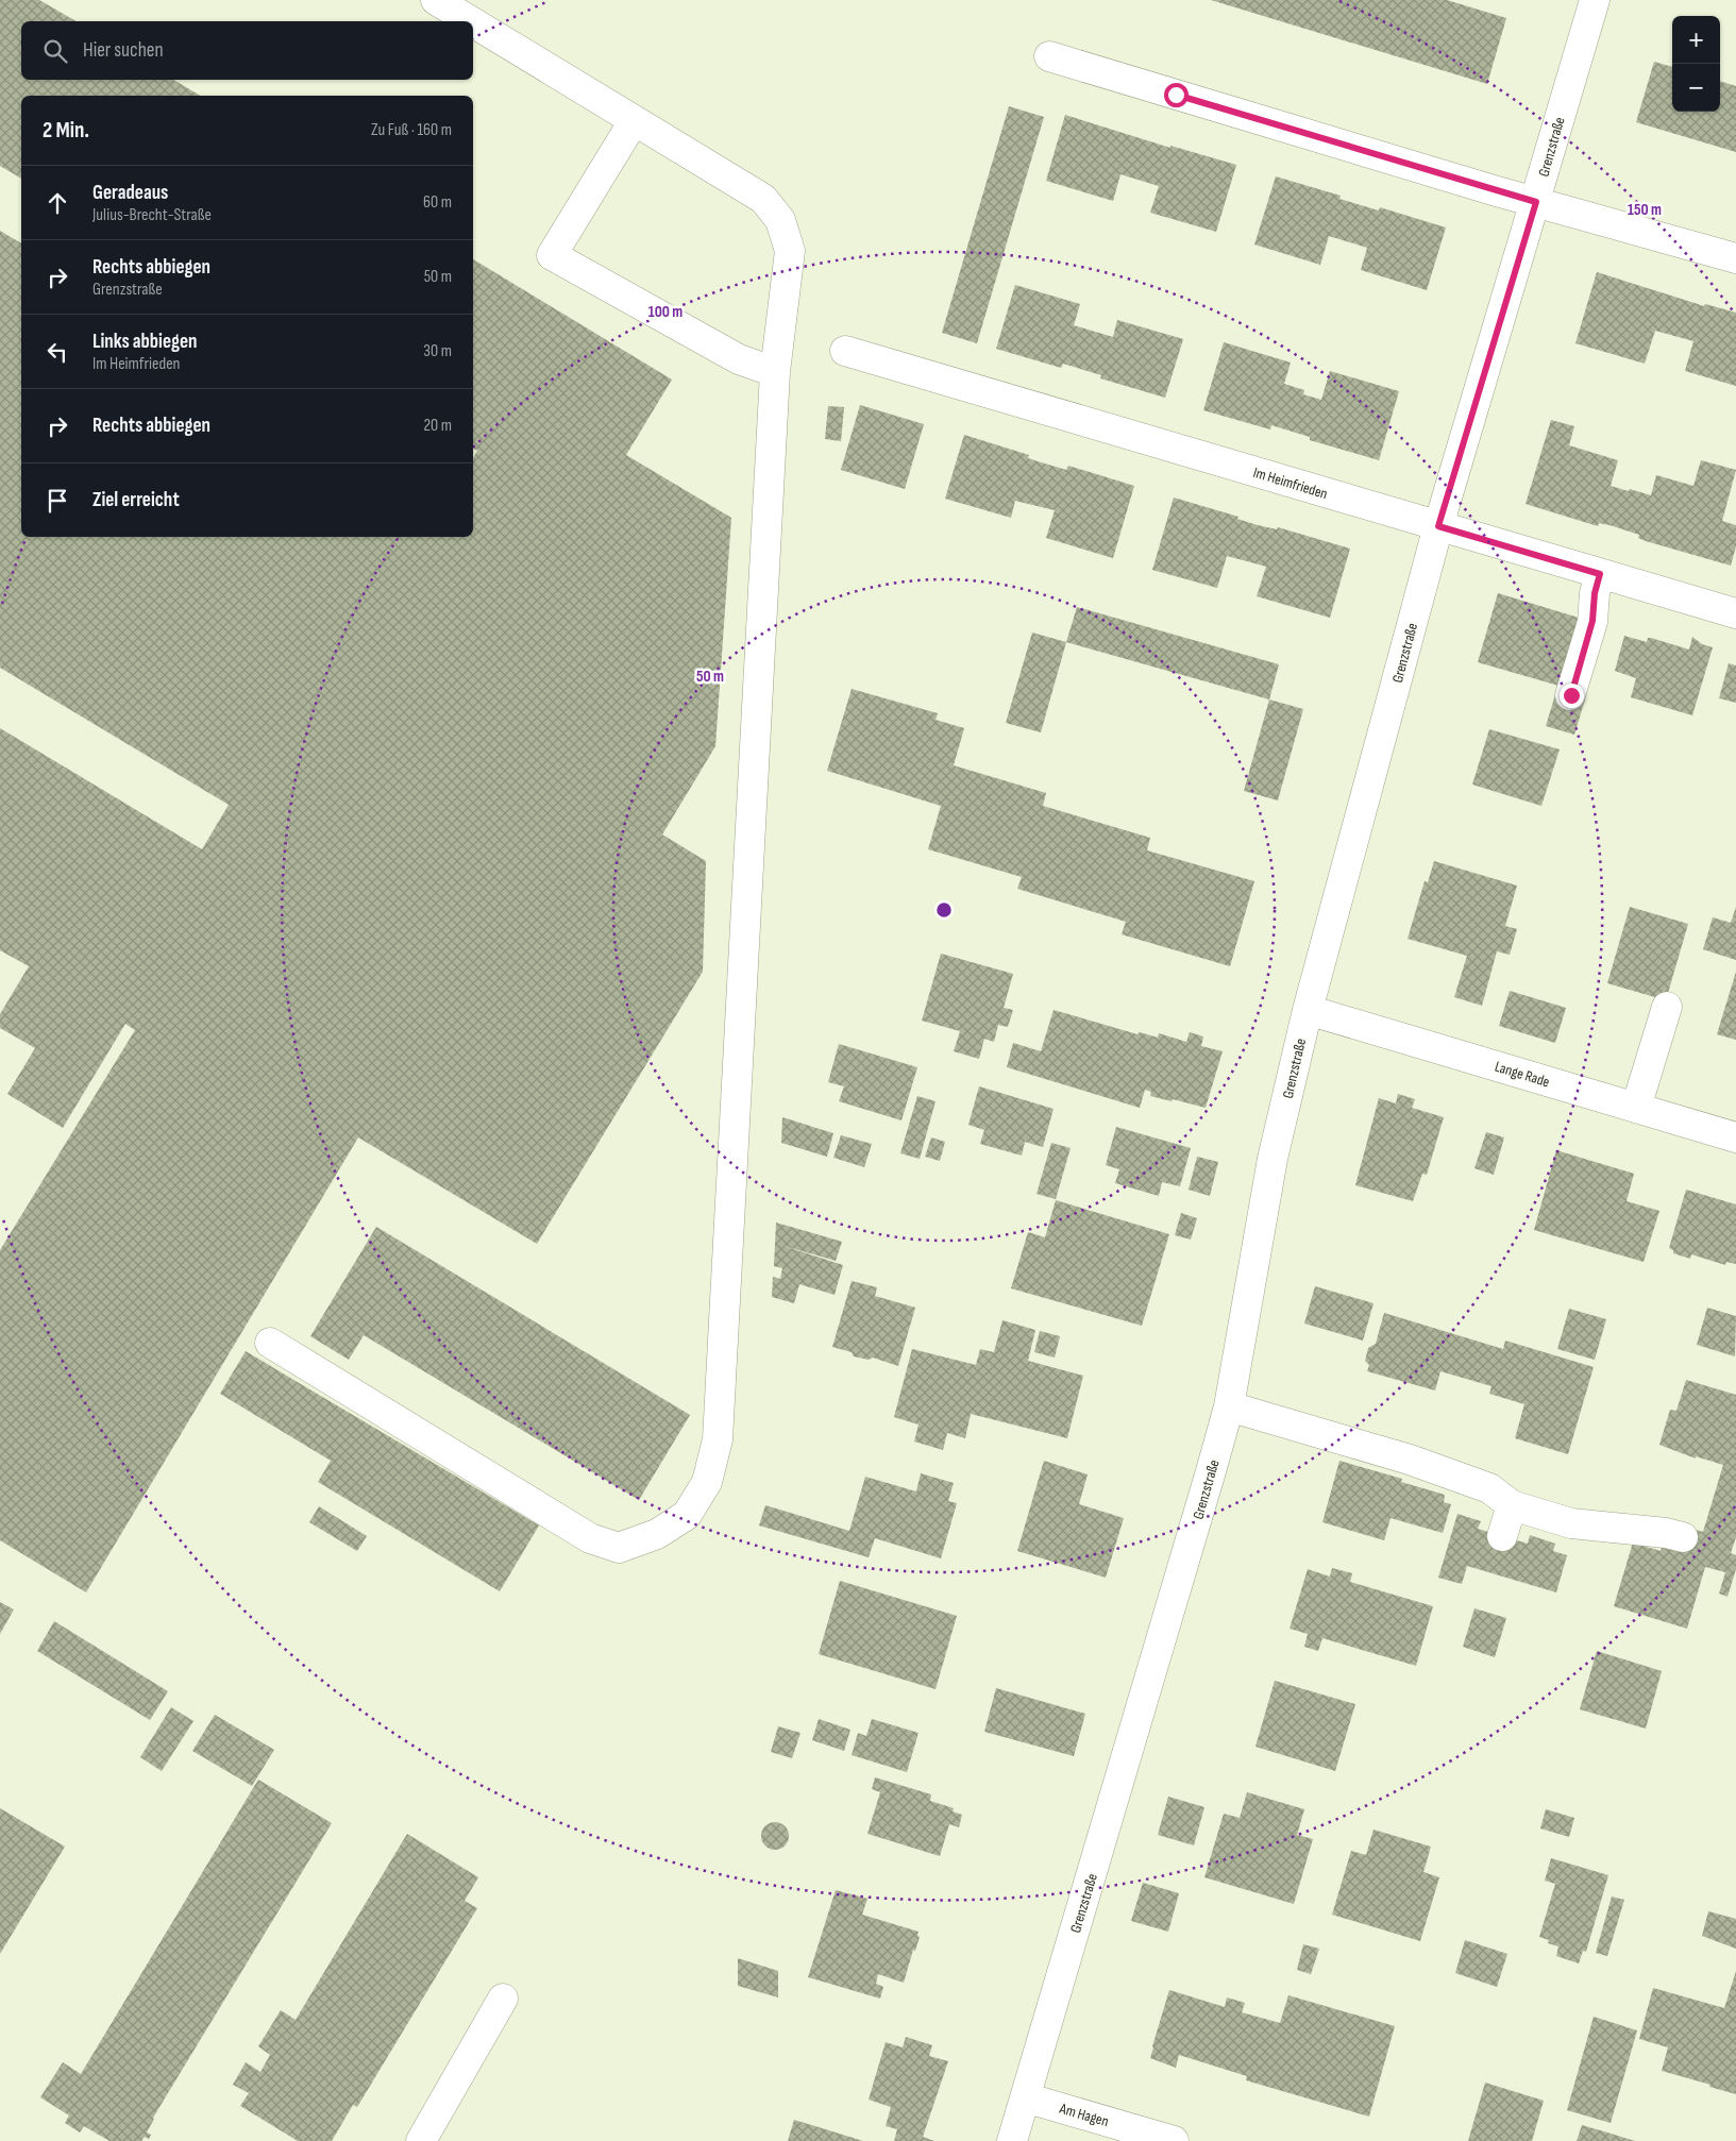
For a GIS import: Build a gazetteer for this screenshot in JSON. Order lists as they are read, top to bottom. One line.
{"streets":{"street":["Grenzstraße","Im Heimfrieden","Lange Rade","Am Hagen"]},"crossings":[["Grenzstraße","Im Heimfrieden"],["Grenzstraße","Lange Rade"],["Grenzstraße","Am Hagen"]],"page":{"map_buttons":["+","−"],"search":"Hier suchen","heading":["2 Min.","Zu Fuß · 160 m"],"list":[["Geradeaus","Julius-Brecht-Straße","60 m"],["Rechts abbiegen","Grenzstraße","50 m"],["Links abbiegen","Im Heimfrieden","30 m"],["Rechts abbiegen","20 m"],"Ziel erreicht"]},"rings":["150 m","100 m","50 m"]}
